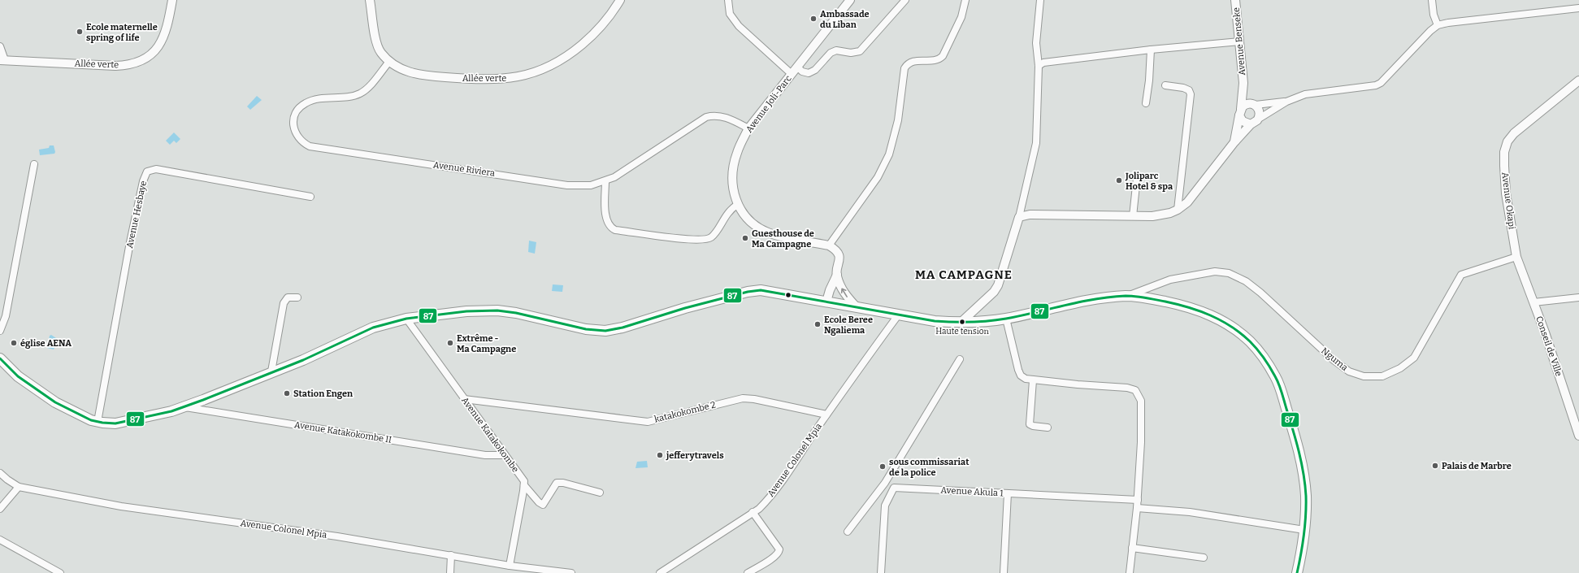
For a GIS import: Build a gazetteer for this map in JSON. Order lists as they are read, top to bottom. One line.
{"streets":{"street":["Avenue Benseke","Allée verte","Avenue Joli-Parc","Avenue Riviera","Avenue Okapi","Avenue Hesbaye","Conseil de Ville","Nguma","katakokombe 2","Avenue Katakokombe II","Avenue Katakokombe","Avenue Colonel Mpia","Avenue Akula 1"]},"crossings":[["Allée verte","Avenue Riviera"],["Avenue Joli-Parc","Avenue Riviera"],["Avenue Okapi","Conseil de Ville"],["Avenue Okapi","Nguma"],["Conseil de Ville","Nguma"],["katakokombe 2","Avenue Katakokombe"],["katakokombe 2","Avenue Colonel Mpia"],["Avenue Katakokombe II","Avenue Katakokombe"]],"districts":["MA CAMPAGNE"],"places":["Ambassade du Liban","Ecole maternelle spring of life","Joliparc Hotel & spa","Guesthouse de Ma Campagne","Haute tension","Ecole Beree Ngaliema","église AENA","Extrême - Ma Campagne","Station Engen","jefferytravels","Palais de Marbre","sous commissariat de la police"],"lines":["transit line 87"]}
